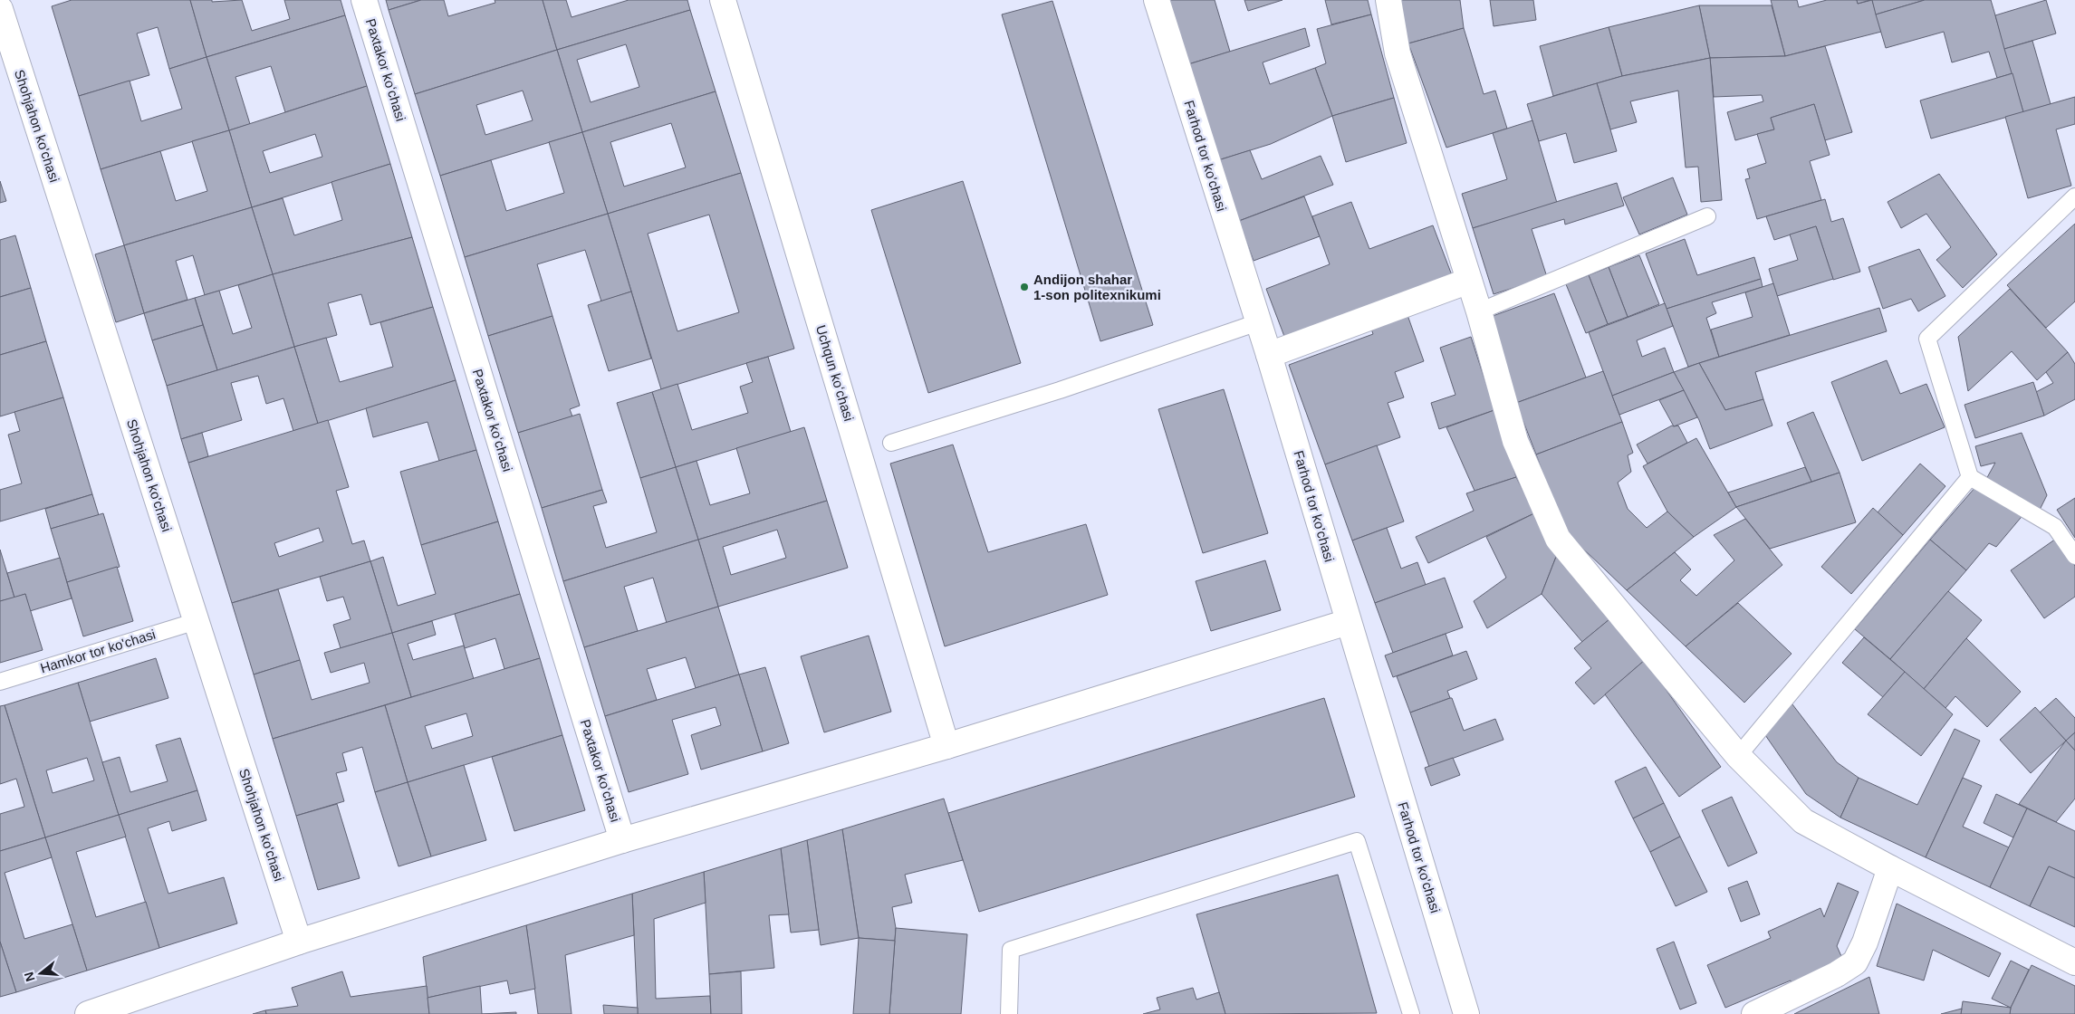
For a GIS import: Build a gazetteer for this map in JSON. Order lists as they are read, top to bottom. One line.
{"streets":{"street":["Paxtakor koʻchasi","Shohjahon ko'chasi","Farhod tor ko'chasi","Uchqun koʻchasi"],"lane":["Hamkor tor ko'chasi"]},"crossings":[["Shohjahon ko'chasi","Hamkor tor ko'chasi"]],"places":["Andijon shahar 1-son politexnikumi"],"north":"left"}
